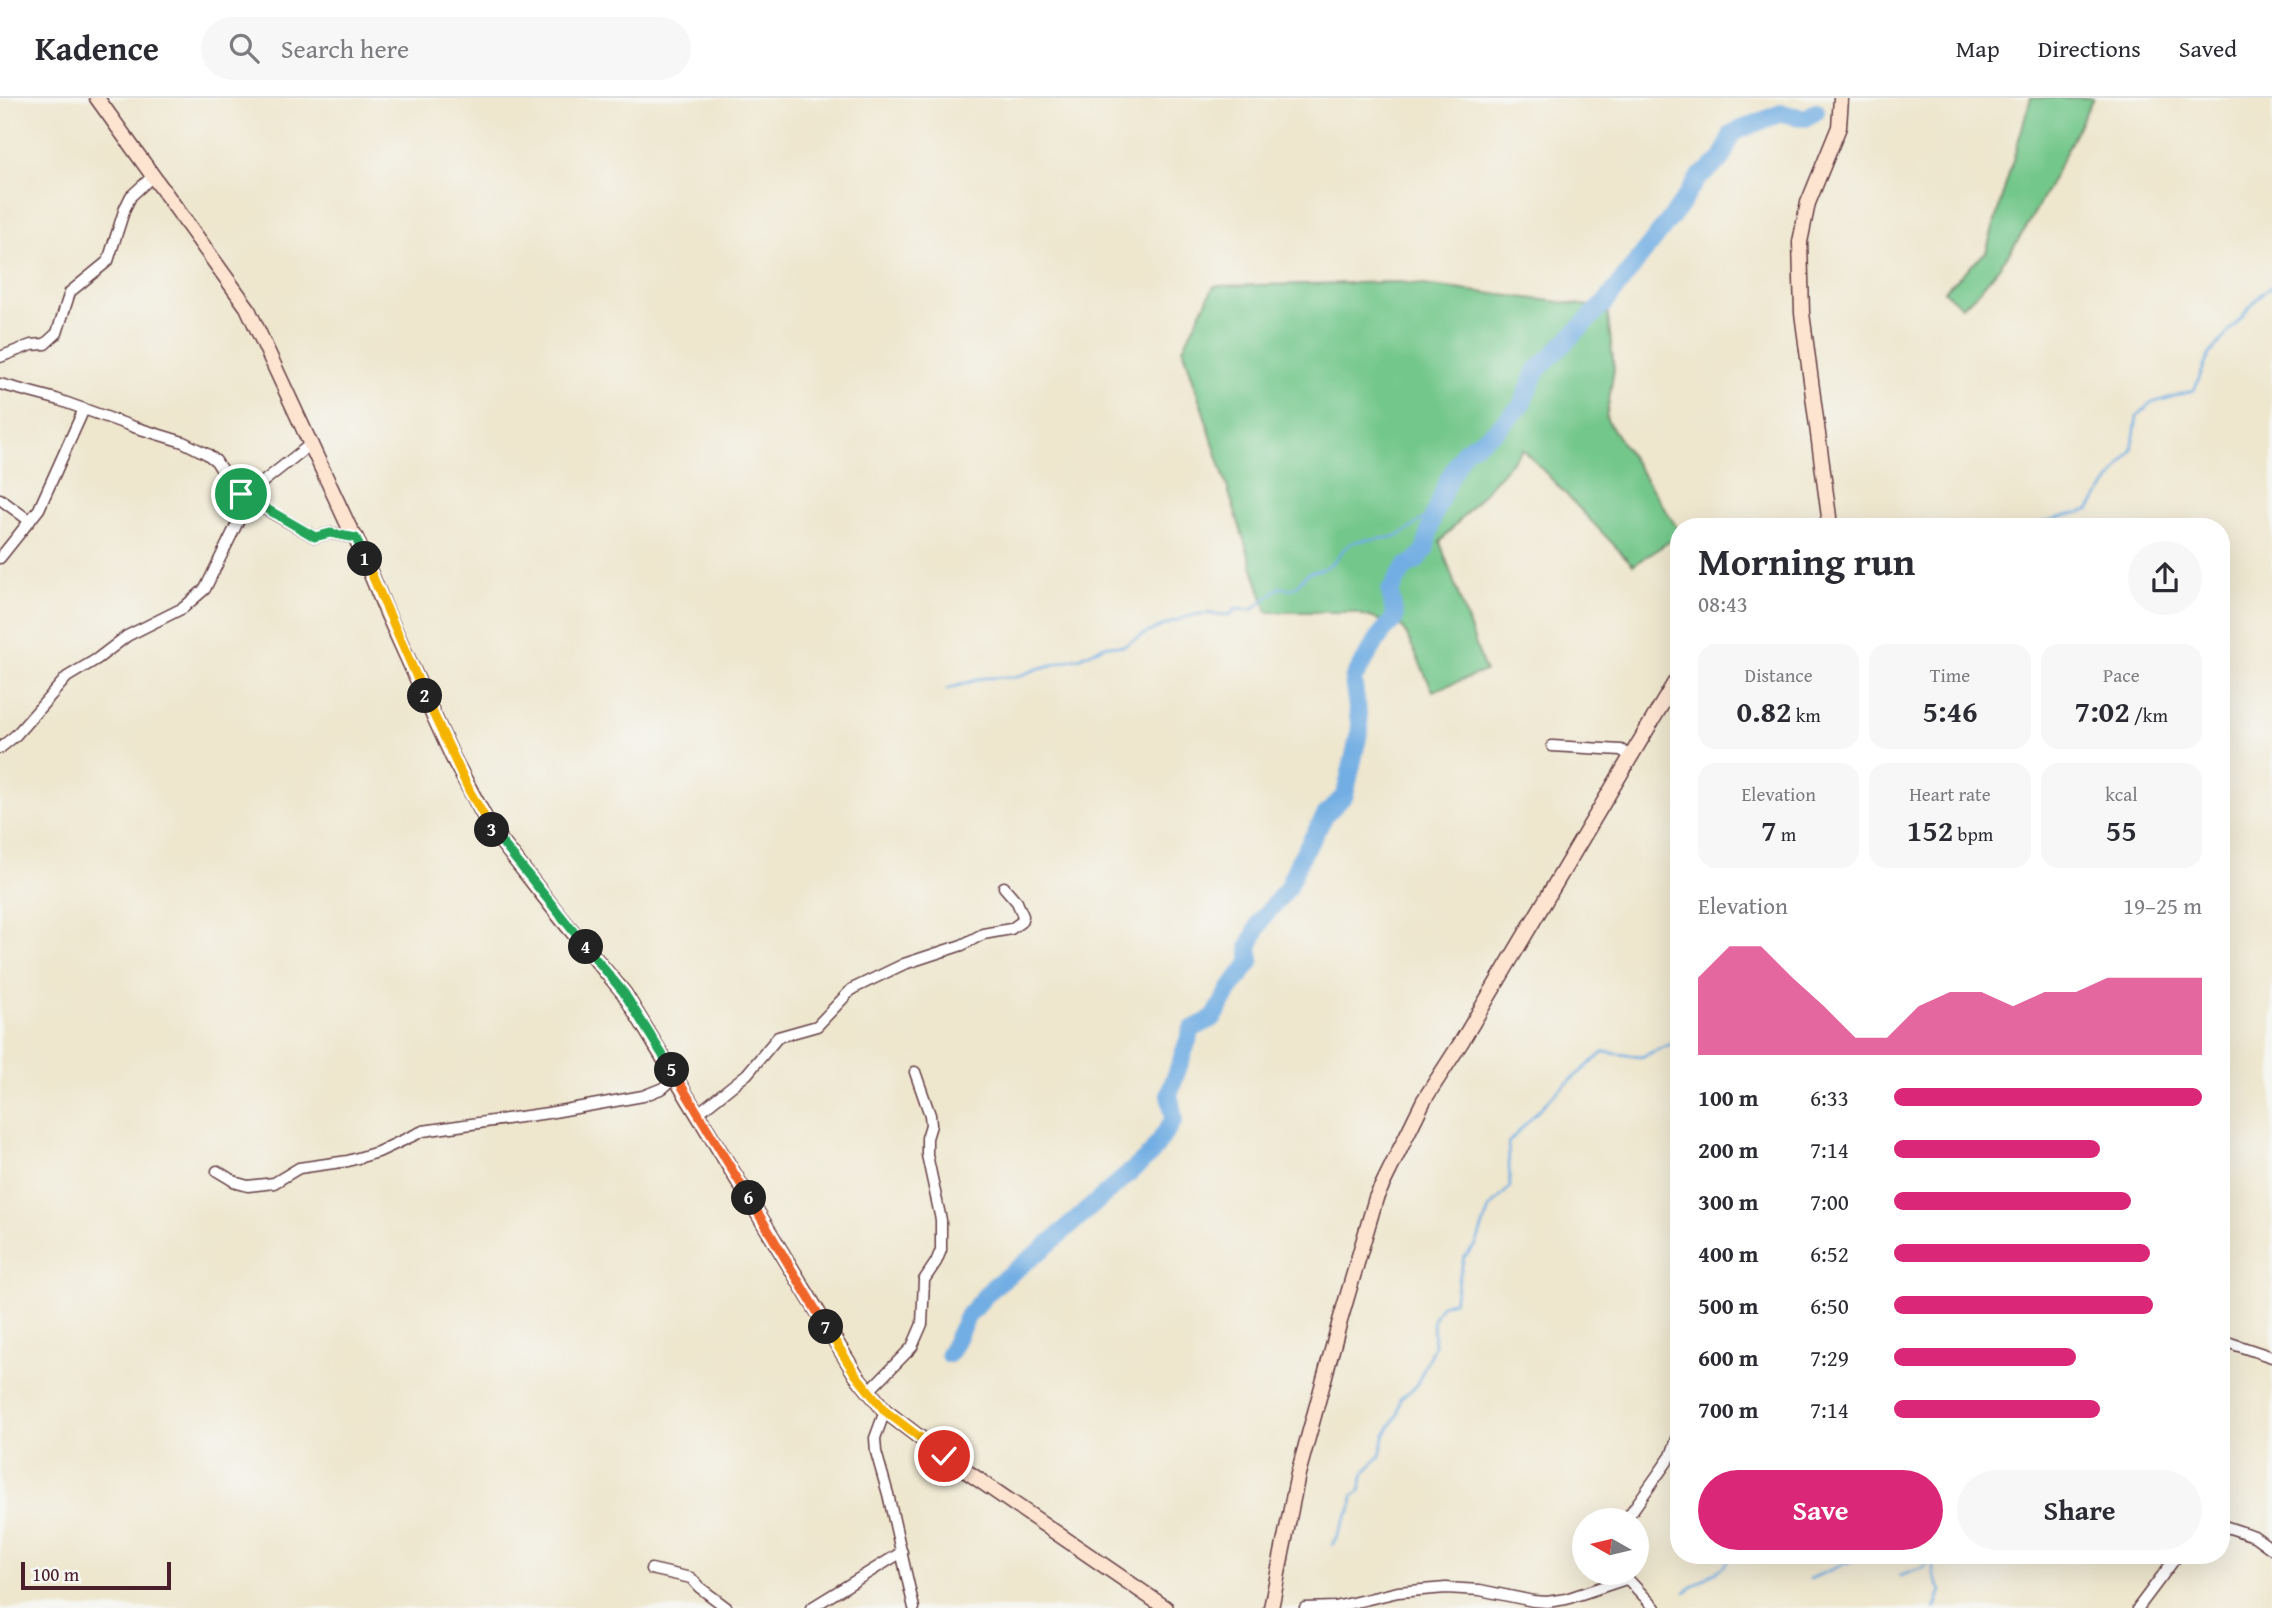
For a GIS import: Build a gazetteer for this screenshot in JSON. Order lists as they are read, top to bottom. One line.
{"scale_bar":"100 m","north":"left","page":{"header":"Kadence","search":"Search here","nav":["Map","Directions","Saved"],"heading":["Morning run","08:43"],"pins":["1","2","3","4","5","6","7"],"stats":[["Distance","0.82 km"],["Time","5:46"],["Pace","7:02 /km"],["Elevation","7 m"],["Heart rate","152 bpm"],["kcal","55"]],"chart":["Elevation","19–25 m"],"list":[{"name":"100 m","note":"6:33"},{"name":"200 m","note":"7:14"},{"name":"300 m","note":"7:00"},{"name":"400 m","note":"6:52"},{"name":"500 m","note":"6:50"},{"name":"600 m","note":"7:29"},{"name":"700 m","note":"7:14"}],"buttons":["Save","Share"],"scale":"100 m"}}
